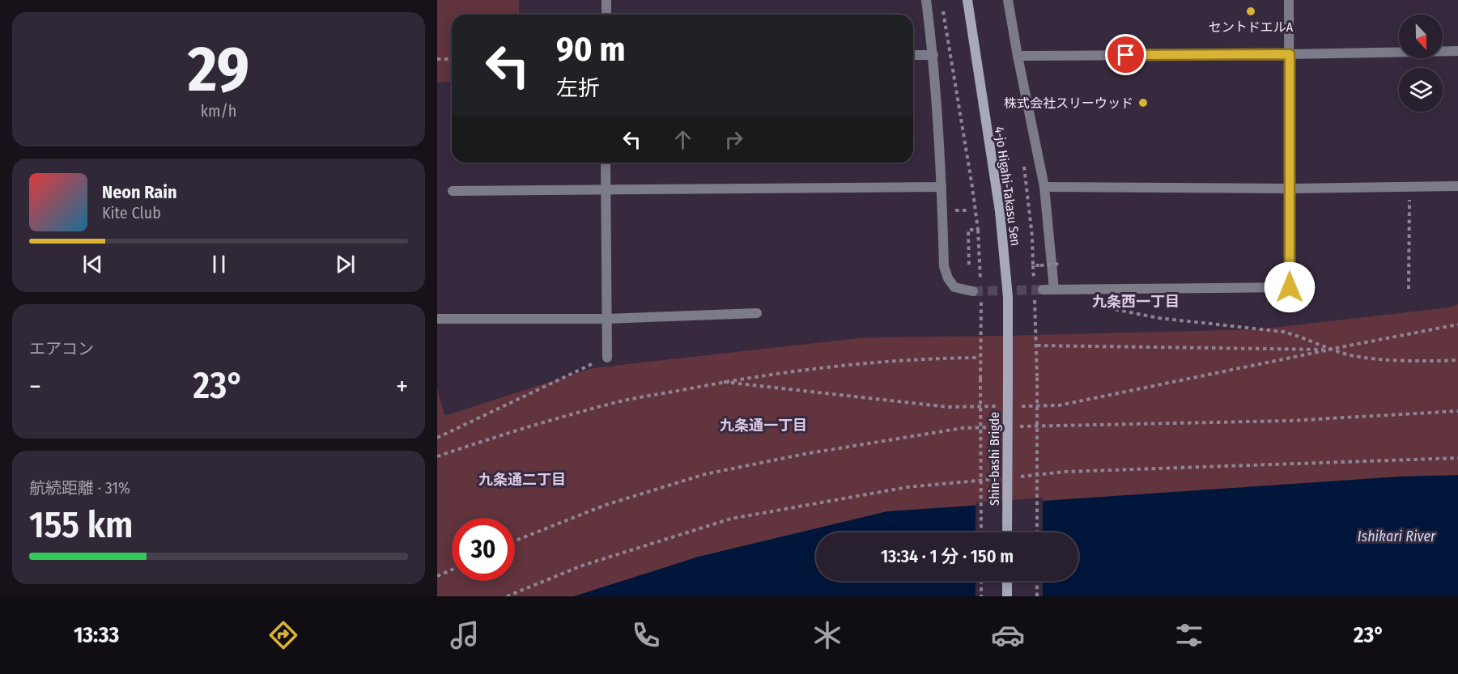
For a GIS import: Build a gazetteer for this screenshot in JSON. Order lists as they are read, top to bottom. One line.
{"streets":{"street":["4-jo Higahi-Takasu Sen","Shin-bashi Brigde"]},"crossings":[["4-jo Higahi-Takasu Sen","Shin-bashi Brigde"]],"districts":["九条西一丁目","九条通一丁目","九条通二丁目"],"water":["Ishikari River"],"places":["セントドエルA","株式会社スリーウッド"],"north":"bottom","page":{"tile":[["29","km/h"],"エアコン",["航続距離 · 31%","155 km"]],"turn":["90 m","左折"],"song":["Neon Rain","Kite Club"],"heat":["−","23°","+"],"limit":"30","trip":"13:34 · 1 分 · 150 m","tabs":["13:33","23°"]}}
